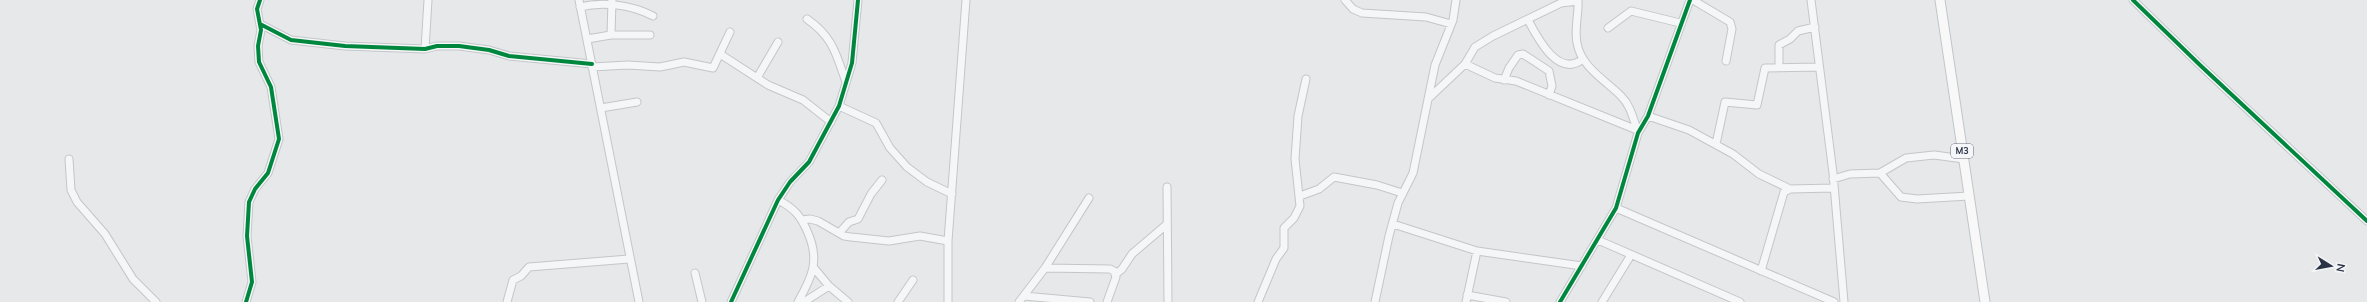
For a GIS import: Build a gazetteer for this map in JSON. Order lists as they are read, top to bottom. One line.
{"streets":{"main road":["M3"]},"north":"right"}
